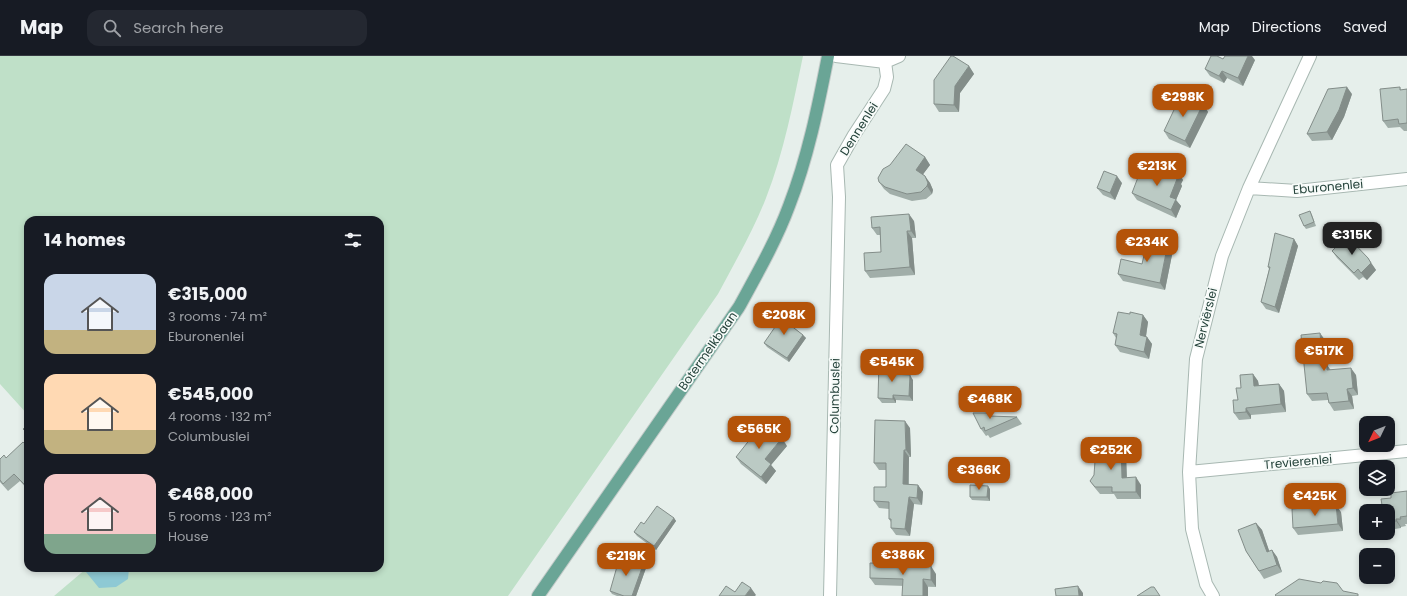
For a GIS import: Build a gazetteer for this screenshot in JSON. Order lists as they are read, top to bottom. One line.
{"streets":{"main road":["Botermelkbaan"],"street":["Dennenlei","Eburonenlei","Nerviërslei","Columbuslei","Trevierenlei"]},"crossings":[["Dennenlei","Columbuslei"],["Eburonenlei","Nerviërslei"],["Nerviërslei","Trevierenlei"]],"north":"bottom left","page":{"header":"Map","search":"Search here","nav":["Map","Directions","Saved"],"price":["€298K","€213K","€315K","€234K","€208K","€517K","€545K","€468K","€565K","€252K","€366K","€425K","€386K","€219K"],"heading":"14 homes","list":[{"name":"€315,000","note":"3 rooms · 74 m² · Eburonenlei"},{"name":"€545,000","note":"4 rooms · 132 m² · Columbuslei"},{"name":"€468,000","note":"5 rooms · 123 m² · House"}],"map_buttons":["+","−"]}}
